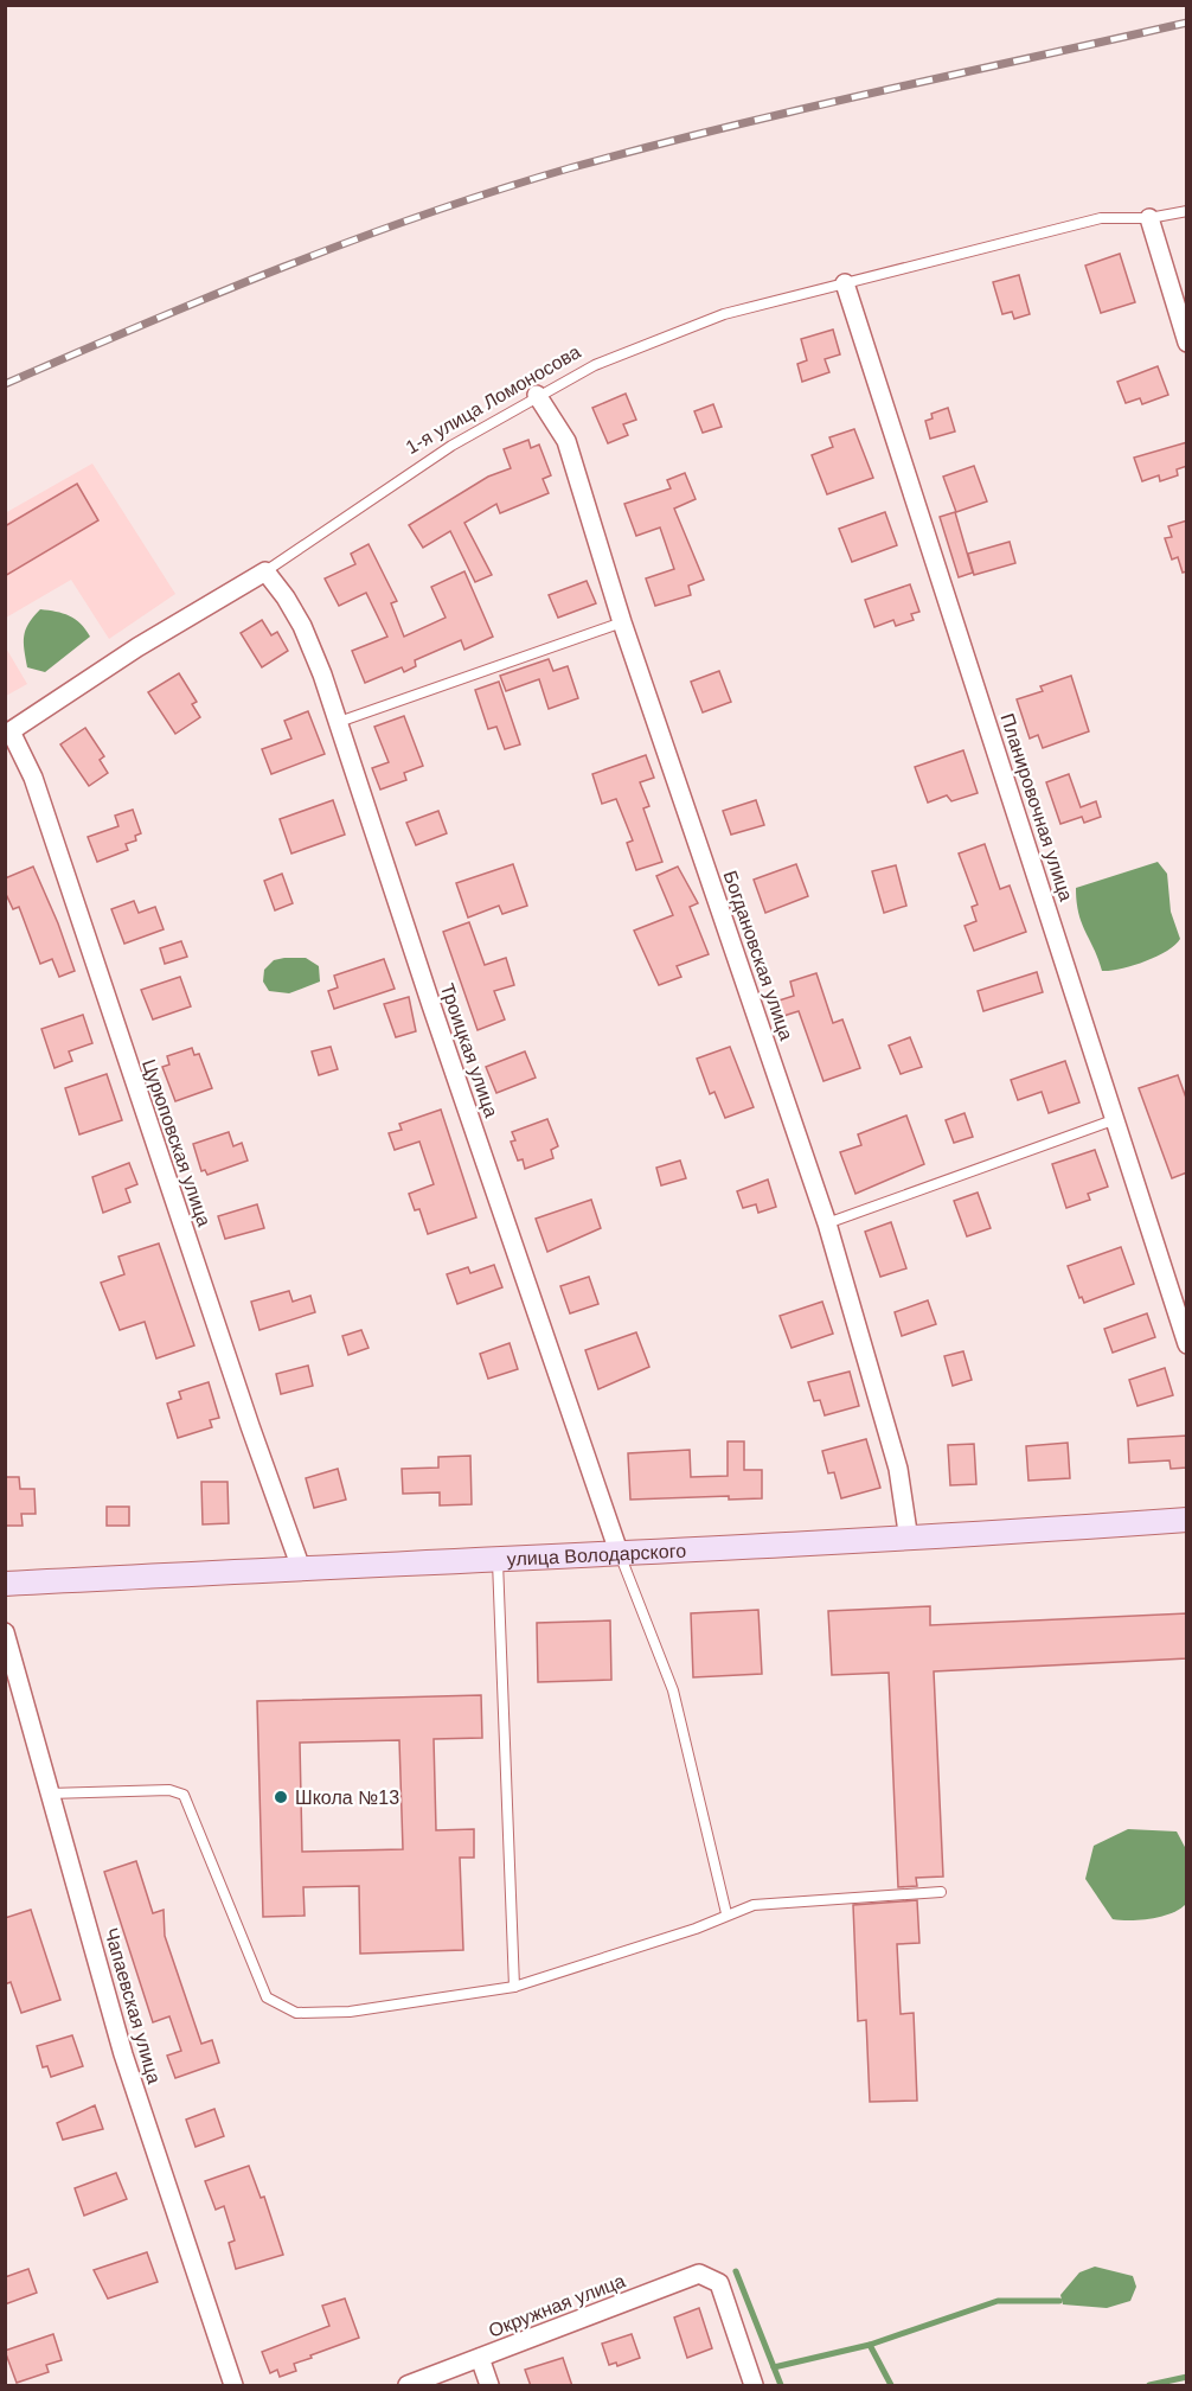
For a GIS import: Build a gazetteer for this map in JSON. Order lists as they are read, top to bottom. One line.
{"streets":{"main road":["улица Володарского"],"street":["1-я улица Ломоносова","Планировочная улица","Богдановская улица","Троицкая улица","Цурюповская улица","Чапаевская улица","Окружная улица"]},"crossings":[["1-я улица Ломоносова","Планировочная улица"],["1-я улица Ломоносова","Богдановская улица"],["1-я улица Ломоносова","Троицкая улица"],["1-я улица Ломоносова","Цурюповская улица"],["Богдановская улица","улица Володарского"],["Троицкая улица","улица Володарского"],["Цурюповская улица","улица Володарского"]],"places":["Школа №13"]}
